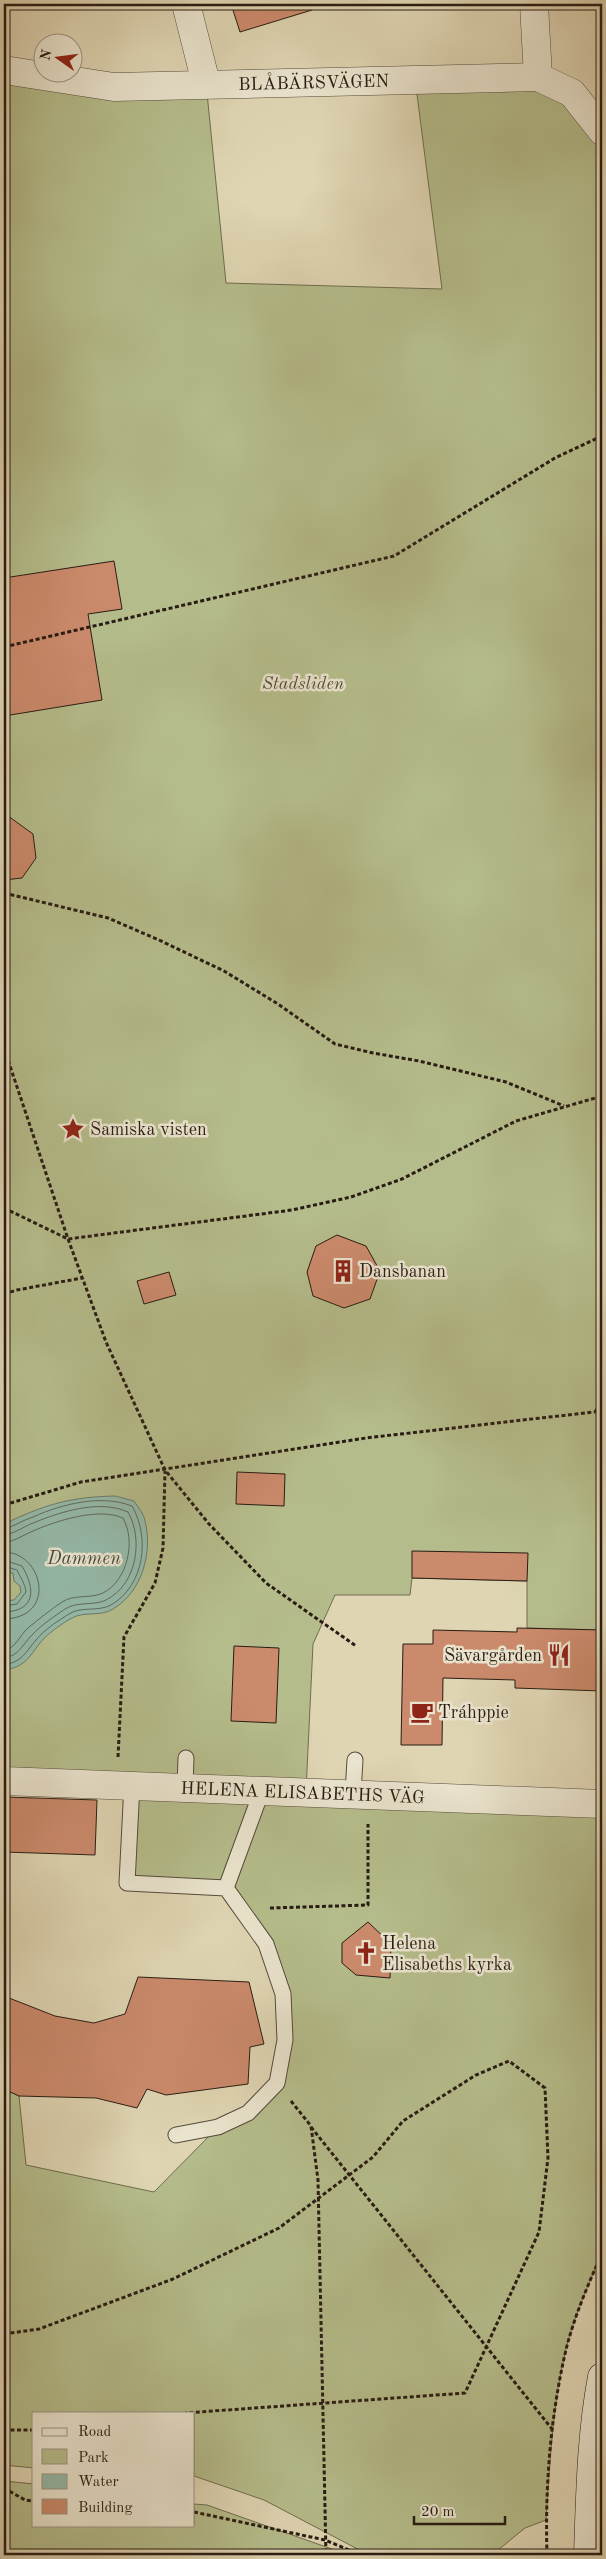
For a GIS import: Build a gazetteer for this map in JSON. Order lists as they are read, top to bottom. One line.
{"streets":{"street":["BLÅBÄRSVÄGEN","HELENA ELISABETHS VÄG"]},"water":["Dammen"],"parks":["Stadsliden"],"places":{"place":["Samiska visten"],"building":["Dansbanan"],"restaurant":["Sävargården"],"cafe":["Tráhppie"],"church":["Helena Elisabeths kyrka"]},"legend":["Road","Park","Water","Building"],"scale_bar":"20 m","north":"left"}
